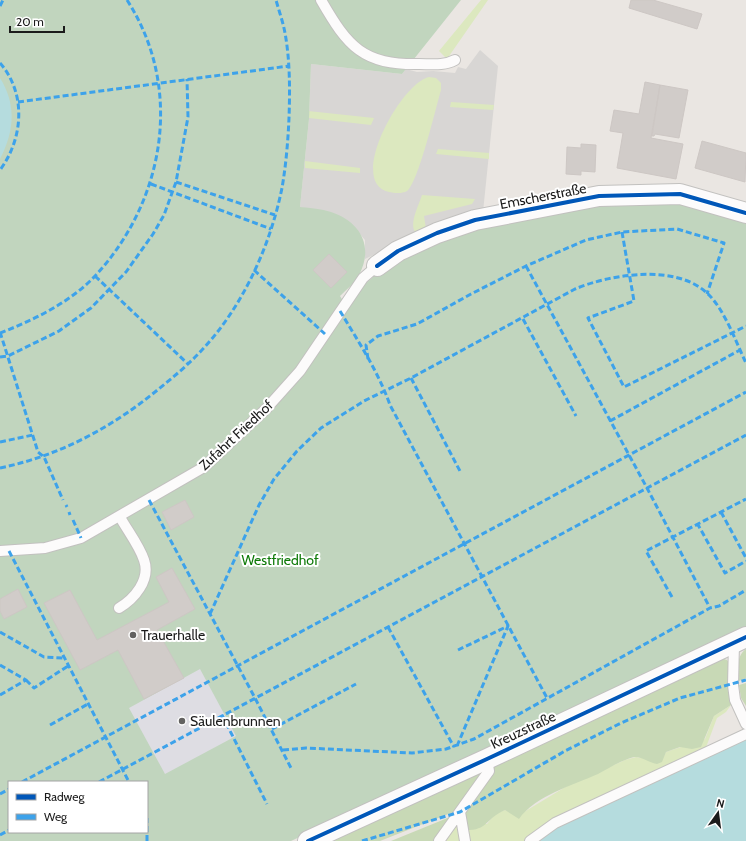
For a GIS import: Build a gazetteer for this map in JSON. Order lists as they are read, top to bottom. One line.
{"streets":{"street":["Emscherstraße","Kreuzstraße"],"lane":["Zufahrt Friedhof"]},"crossings":[["Emscherstraße","Zufahrt Friedhof"]],"parks":["Westfriedhof"],"places":["Trauerhalle","Säulenbrunnen"],"legend":["Radweg","Weg"],"scale_bar":"20 m","north":"top"}
